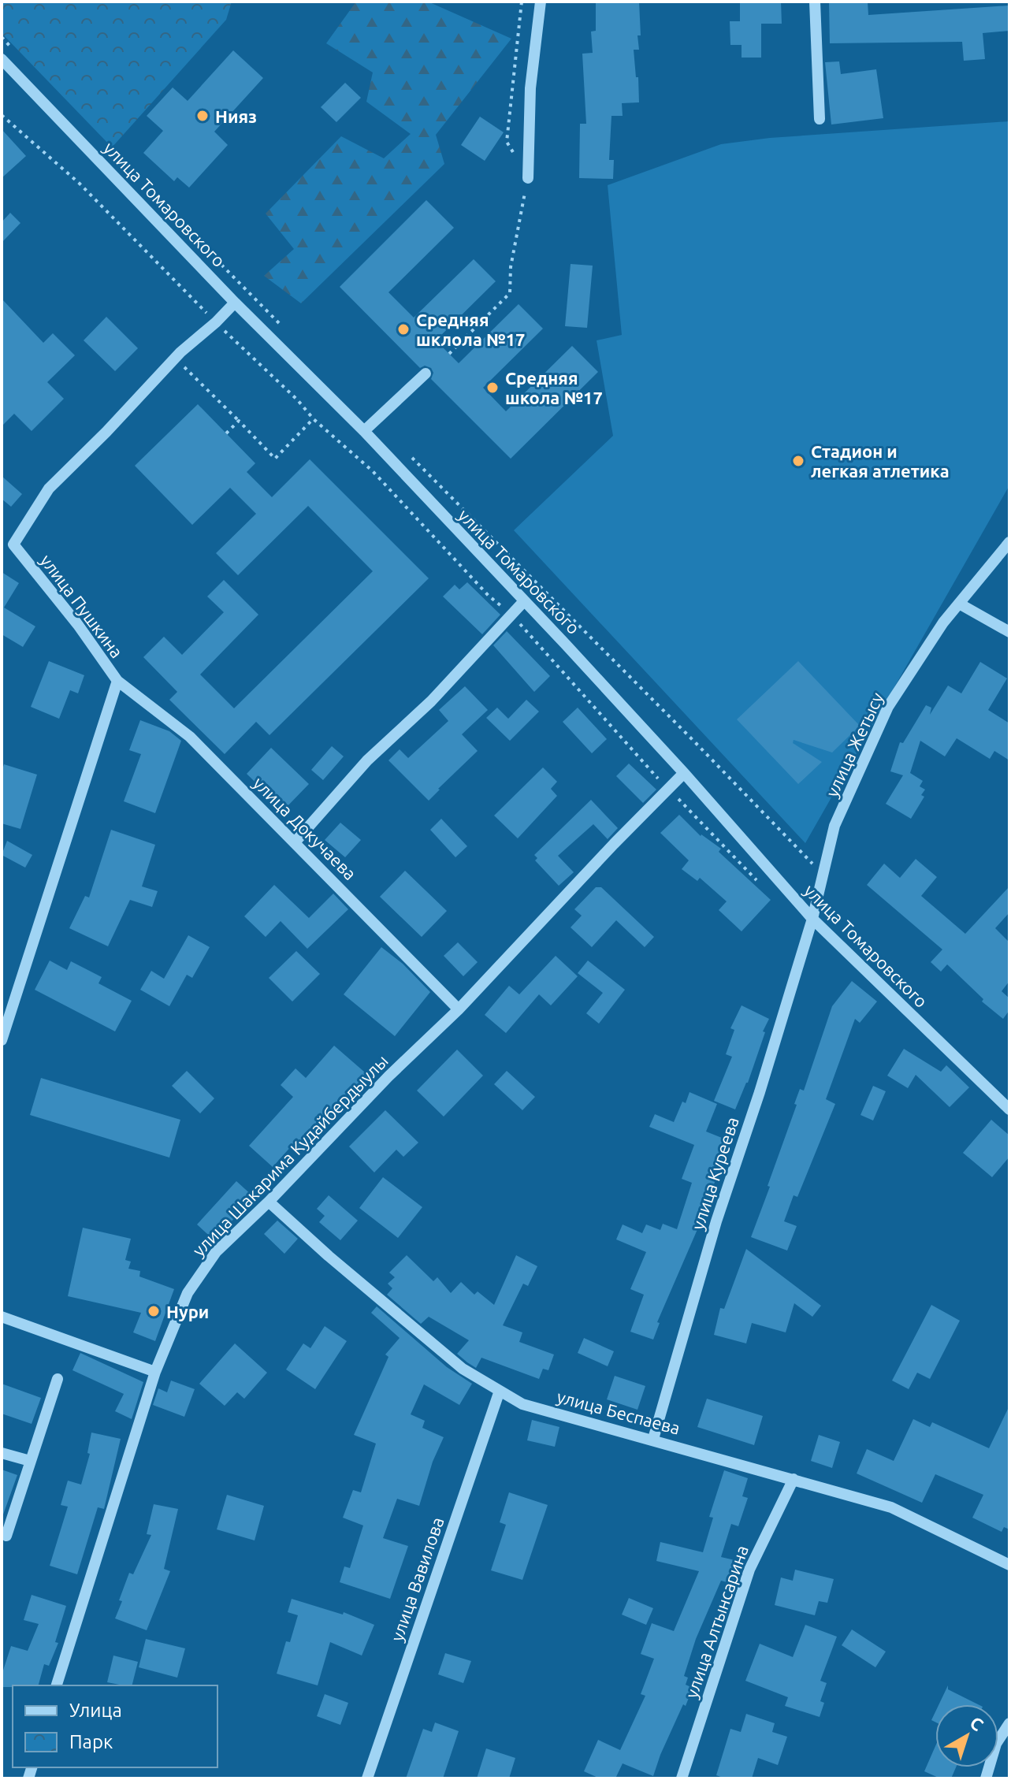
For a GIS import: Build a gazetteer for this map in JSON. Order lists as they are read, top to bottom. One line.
{"streets":{"street":["улица Томаровского","улица Пушкина","улица Жетысу","улица Докучаева","улица Шакарима Кудайбердыулы","улица Куреева","улица Беспаева","улица Вавилова","улица Алтынсарина"]},"crossings":[["улица Томаровского","улица Жетысу"],["улица Томаровского","улица Шакарима Кудайбердыулы"],["улица Томаровского","улица Куреева"],["улица Пушкина","улица Докучаева"],["улица Жетысу","улица Куреева"],["улица Докучаева","улица Шакарима Кудайбердыулы"],["улица Шакарима Кудайбердыулы","улица Беспаева"],["улица Куреева","улица Беспаева"],["улица Беспаева","улица Вавилова"],["улица Беспаева","улица Алтынсарина"]],"places":["Нияз","Средняя шклола №17","Средняя школа №17","Стадион и легкая атлетика","Нури"],"legend":["Улица","Парк"],"north":"top right"}
